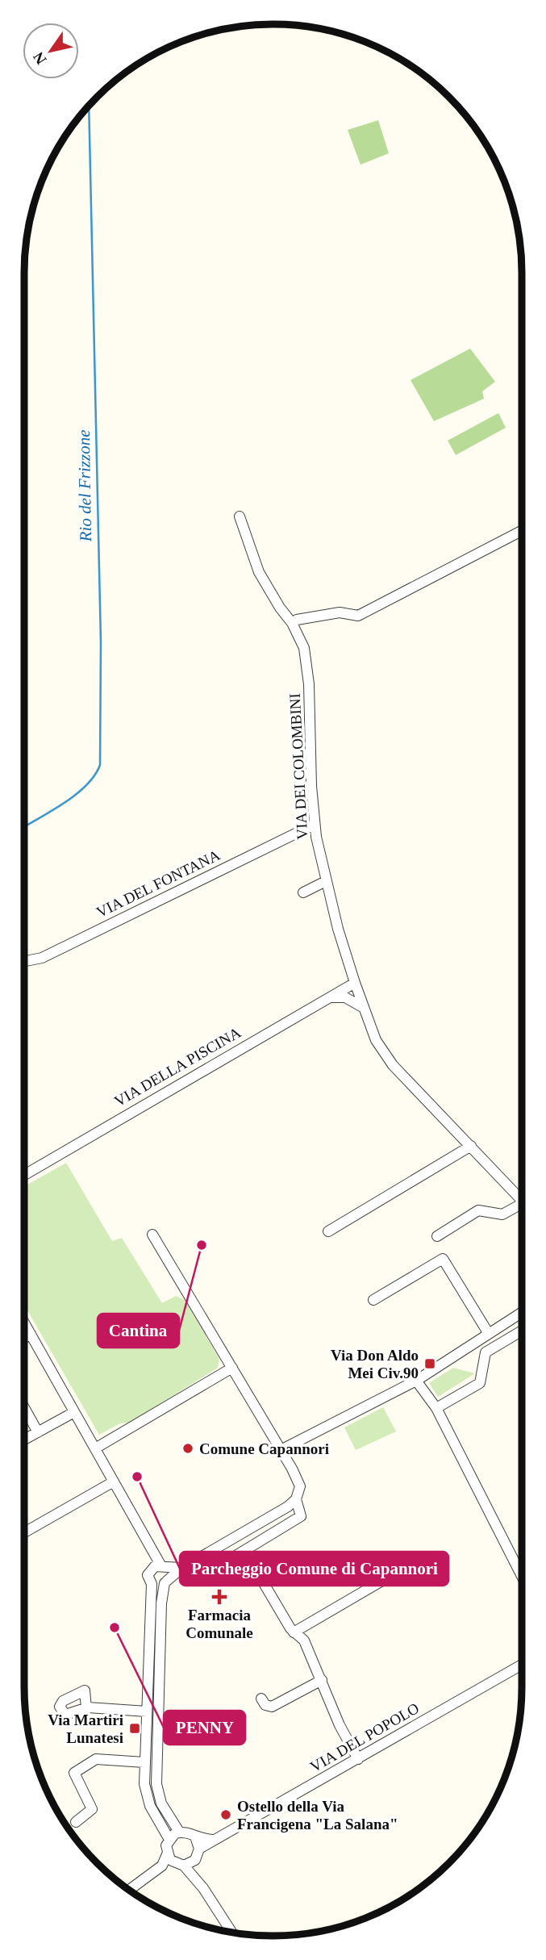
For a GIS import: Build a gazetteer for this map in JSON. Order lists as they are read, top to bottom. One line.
{"streets":{"street":["VIA DEI COLOMBINI","VIA DEL FONTANA","VIA DELLA PISCINA","VIA DEL POPOLO"]},"crossings":[["VIA DEI COLOMBINI","VIA DEL FONTANA"],["VIA DEI COLOMBINI","VIA DELLA PISCINA"]],"water":["Rio del Frizzone"],"places":{"other":["Cantina","Comune Capannori","Parcheggio Comune di Capannori","PENNY","Ostello della Via Francigena \"La Salana\""],"transit":["Via Don Aldo Mei Civ.90","Via Martiri Lunatesi"],"health":["Farmacia Comunale"]},"north":"bottom left"}
